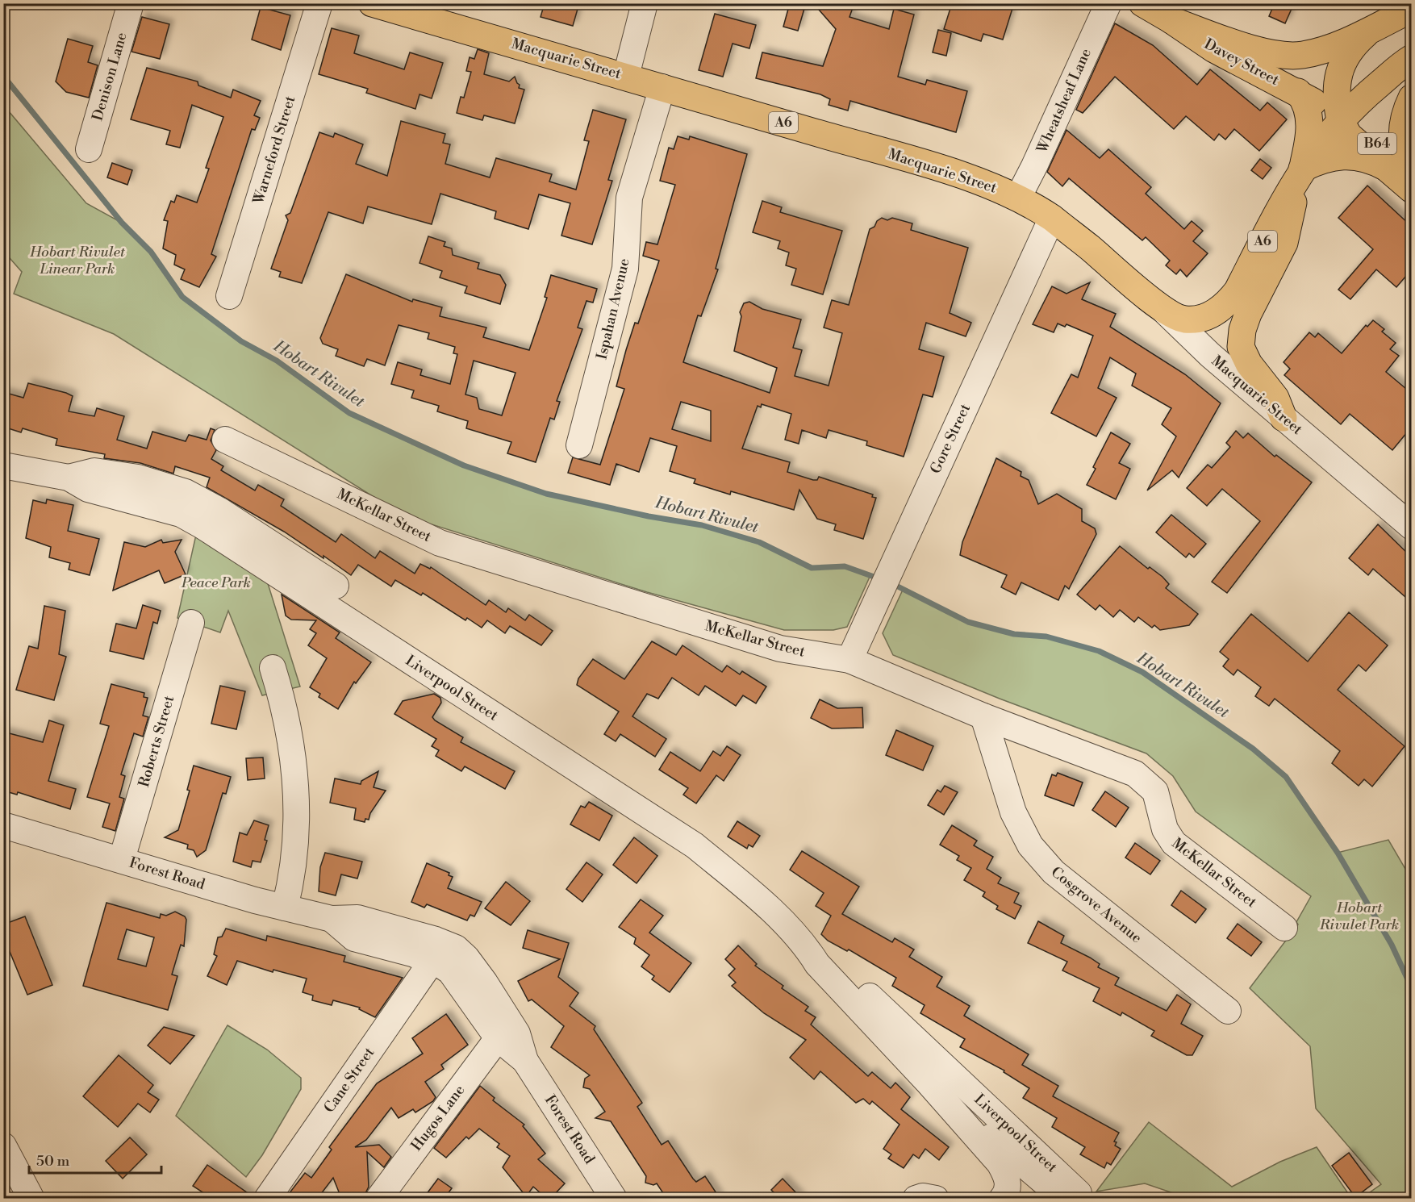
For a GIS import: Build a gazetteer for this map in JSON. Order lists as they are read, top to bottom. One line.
{"streets":{"main road":["Macquarie Street","Davey Street","A6","B64"],"street":["Denison Lane","Wheatsheaf Lane","Warneford Street","Ispahan Avenue","Gore Street","McKellar Street","Liverpool Street","Roberts Street","Forest Road","Cosgrove Avenue","Cane Street","Hugos Lane"]},"crossings":[["Macquarie Street","Wheatsheaf Lane"],["Macquarie Street","A6"],["Macquarie Street","Ispahan Avenue"],["Macquarie Street","Gore Street"],["Davey Street","A6"],["Gore Street","McKellar Street"],["McKellar Street","Cosgrove Avenue"],["Roberts Street","Forest Road"],["Forest Road","Cane Street"],["Forest Road","Hugos Lane"]],"water":["Hobart Rivulet"],"parks":["Hobart Rivulet Linear Park","Peace Park","Hobart Rivulet Park"],"scale_bar":"50 m"}
